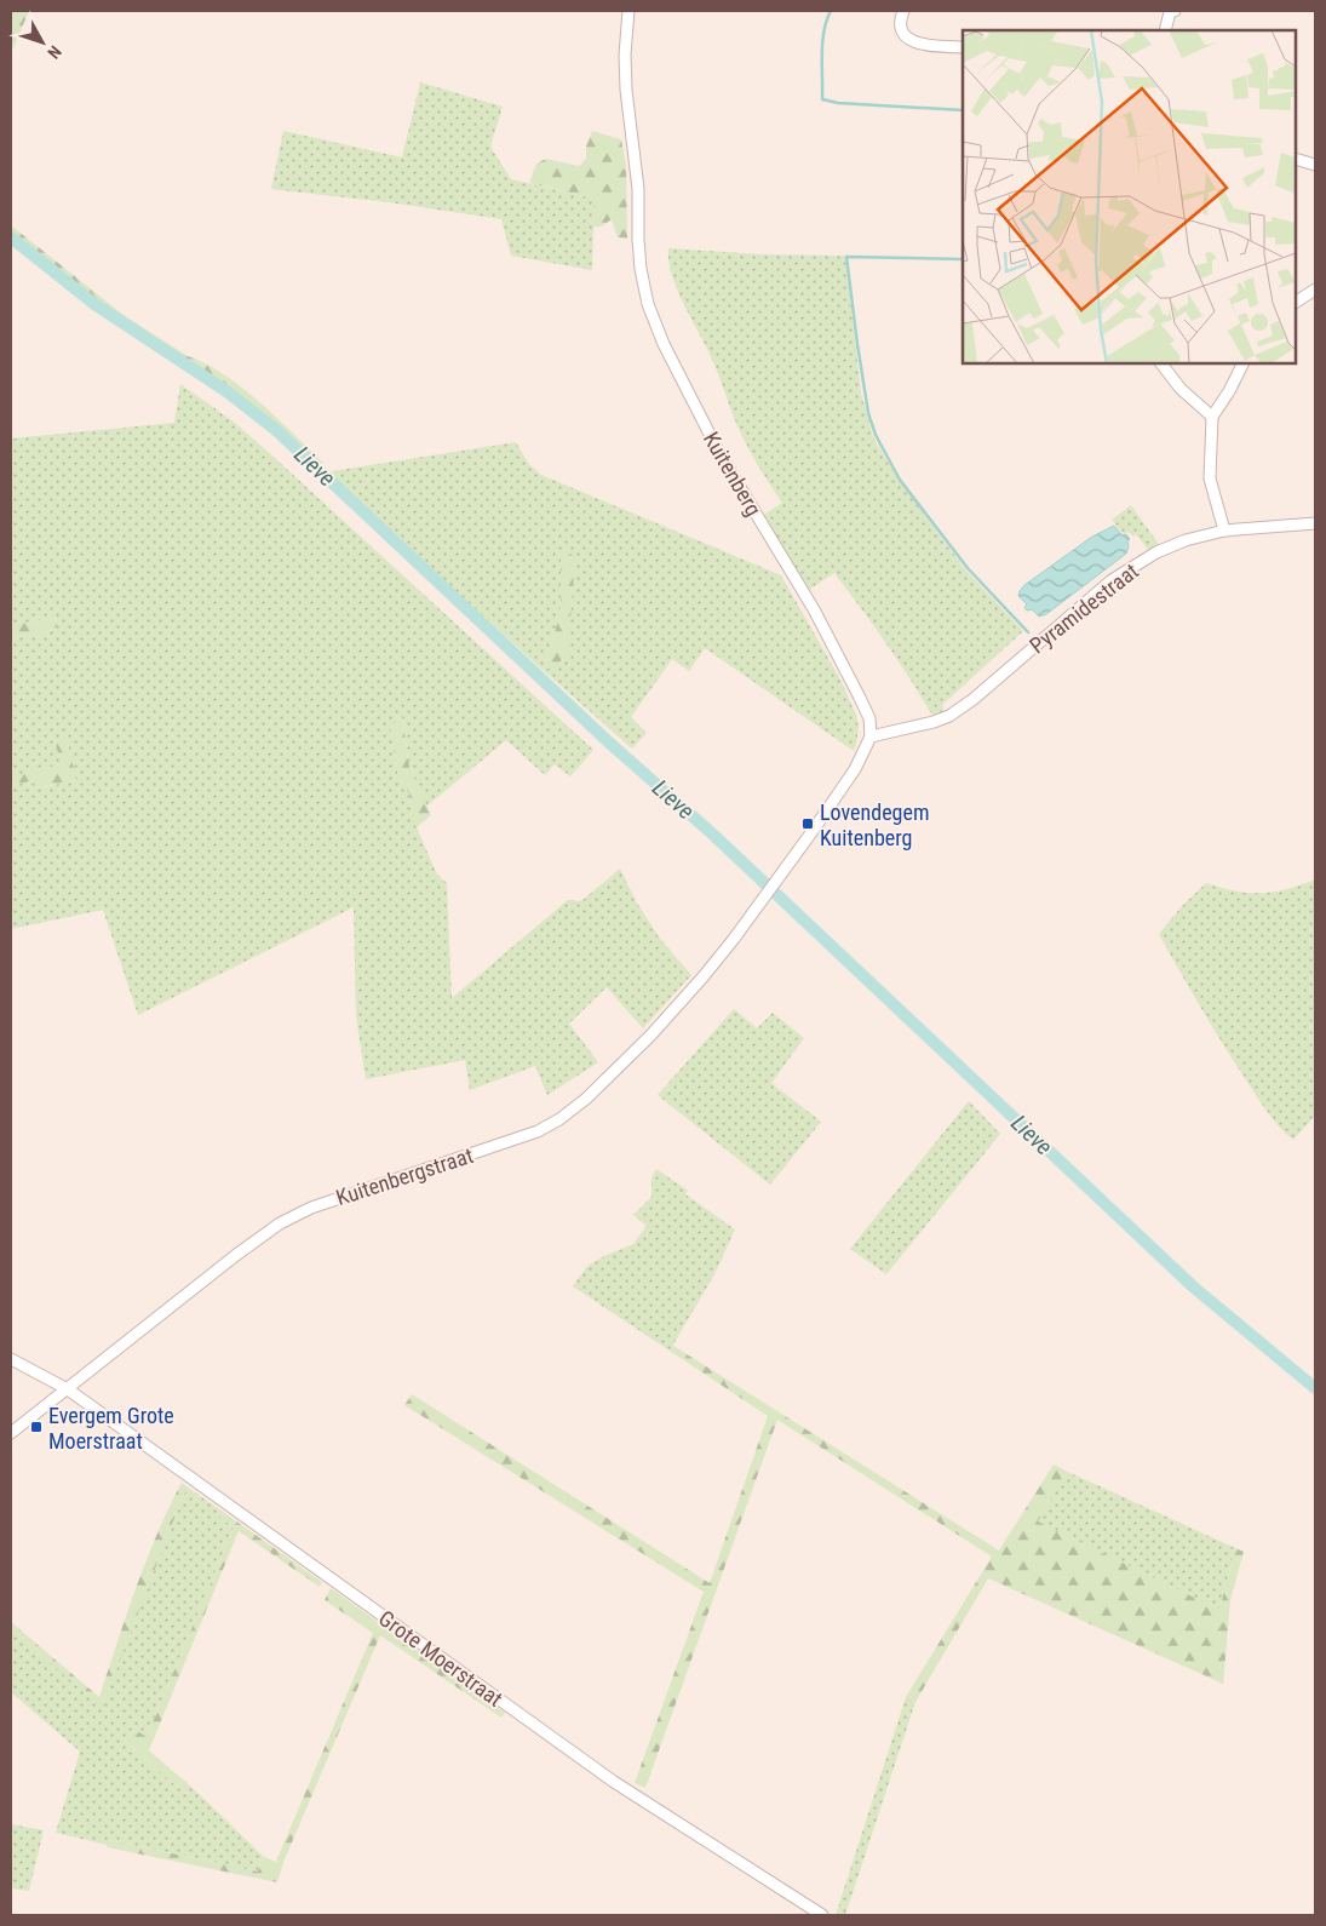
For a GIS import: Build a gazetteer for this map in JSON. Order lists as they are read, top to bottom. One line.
{"streets":{"street":["Kuitenberg","Pyramidestraat","Kuitenbergstraat","Grote Moerstraat"]},"crossings":[["Kuitenberg","Pyramidestraat"],["Kuitenberg","Kuitenbergstraat"],["Pyramidestraat","Kuitenbergstraat"],["Kuitenbergstraat","Grote Moerstraat"]],"water":["Lieve"],"places":{"transit":["Lovendegem Kuitenberg","Evergem Grote Moerstraat"]},"north":"bottom right"}
